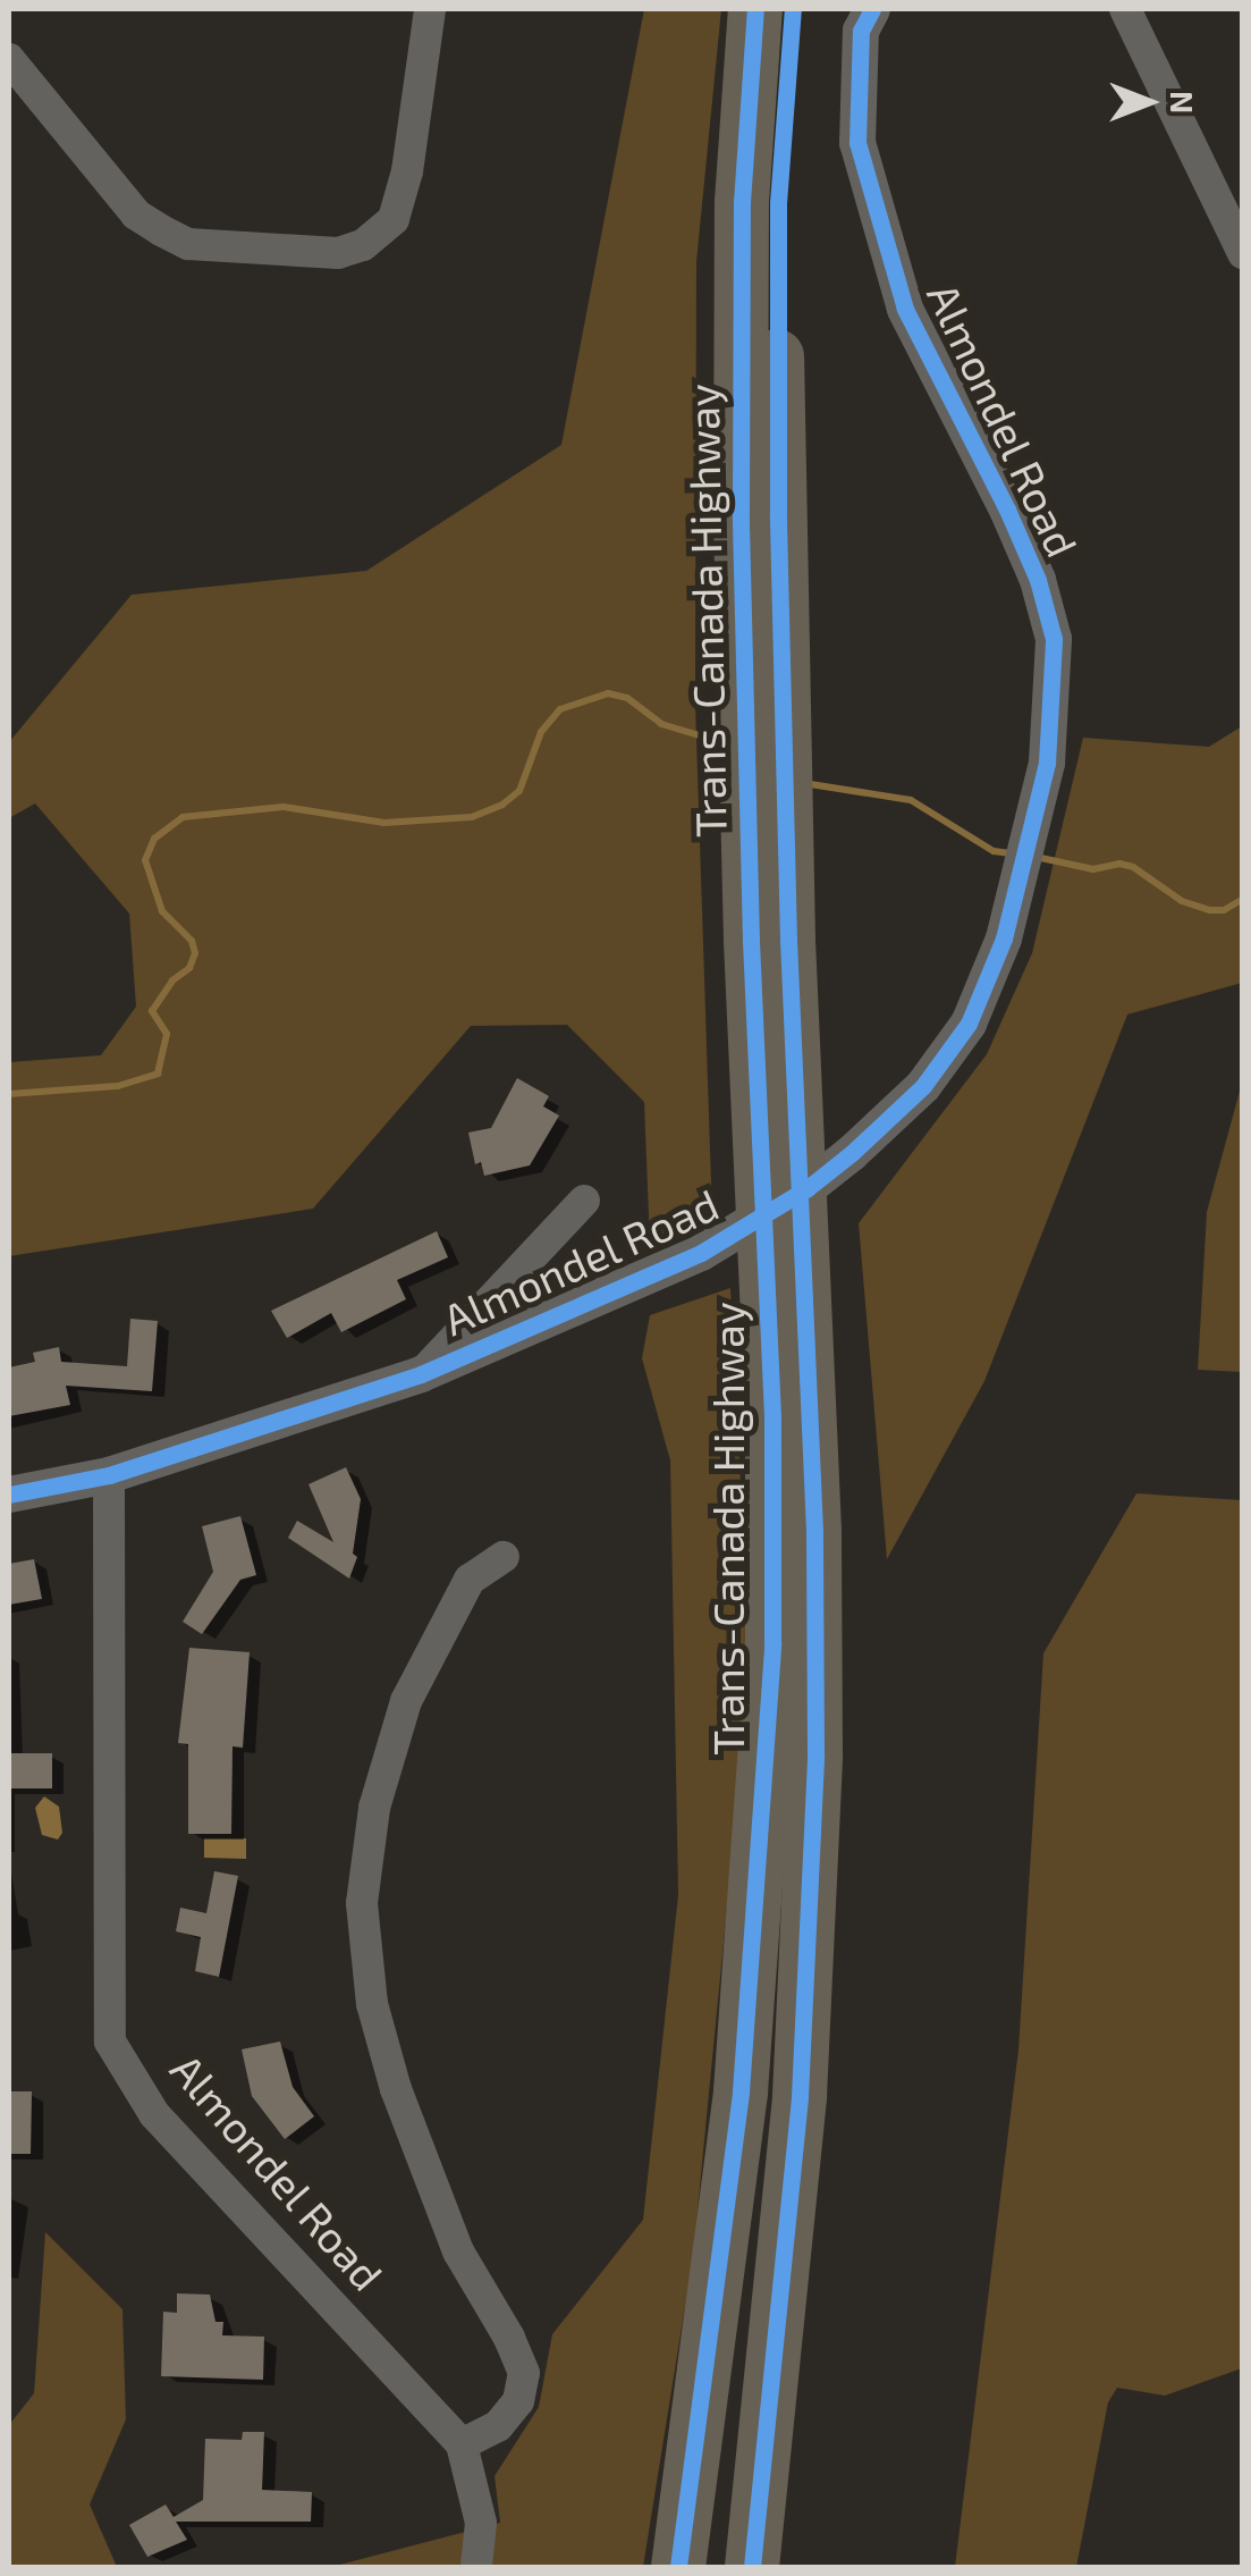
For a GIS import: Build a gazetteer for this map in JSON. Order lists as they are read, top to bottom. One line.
{"streets":{"highway":["Trans-Canada Highway"],"street":["Almondel Road"]},"north":"right"}
